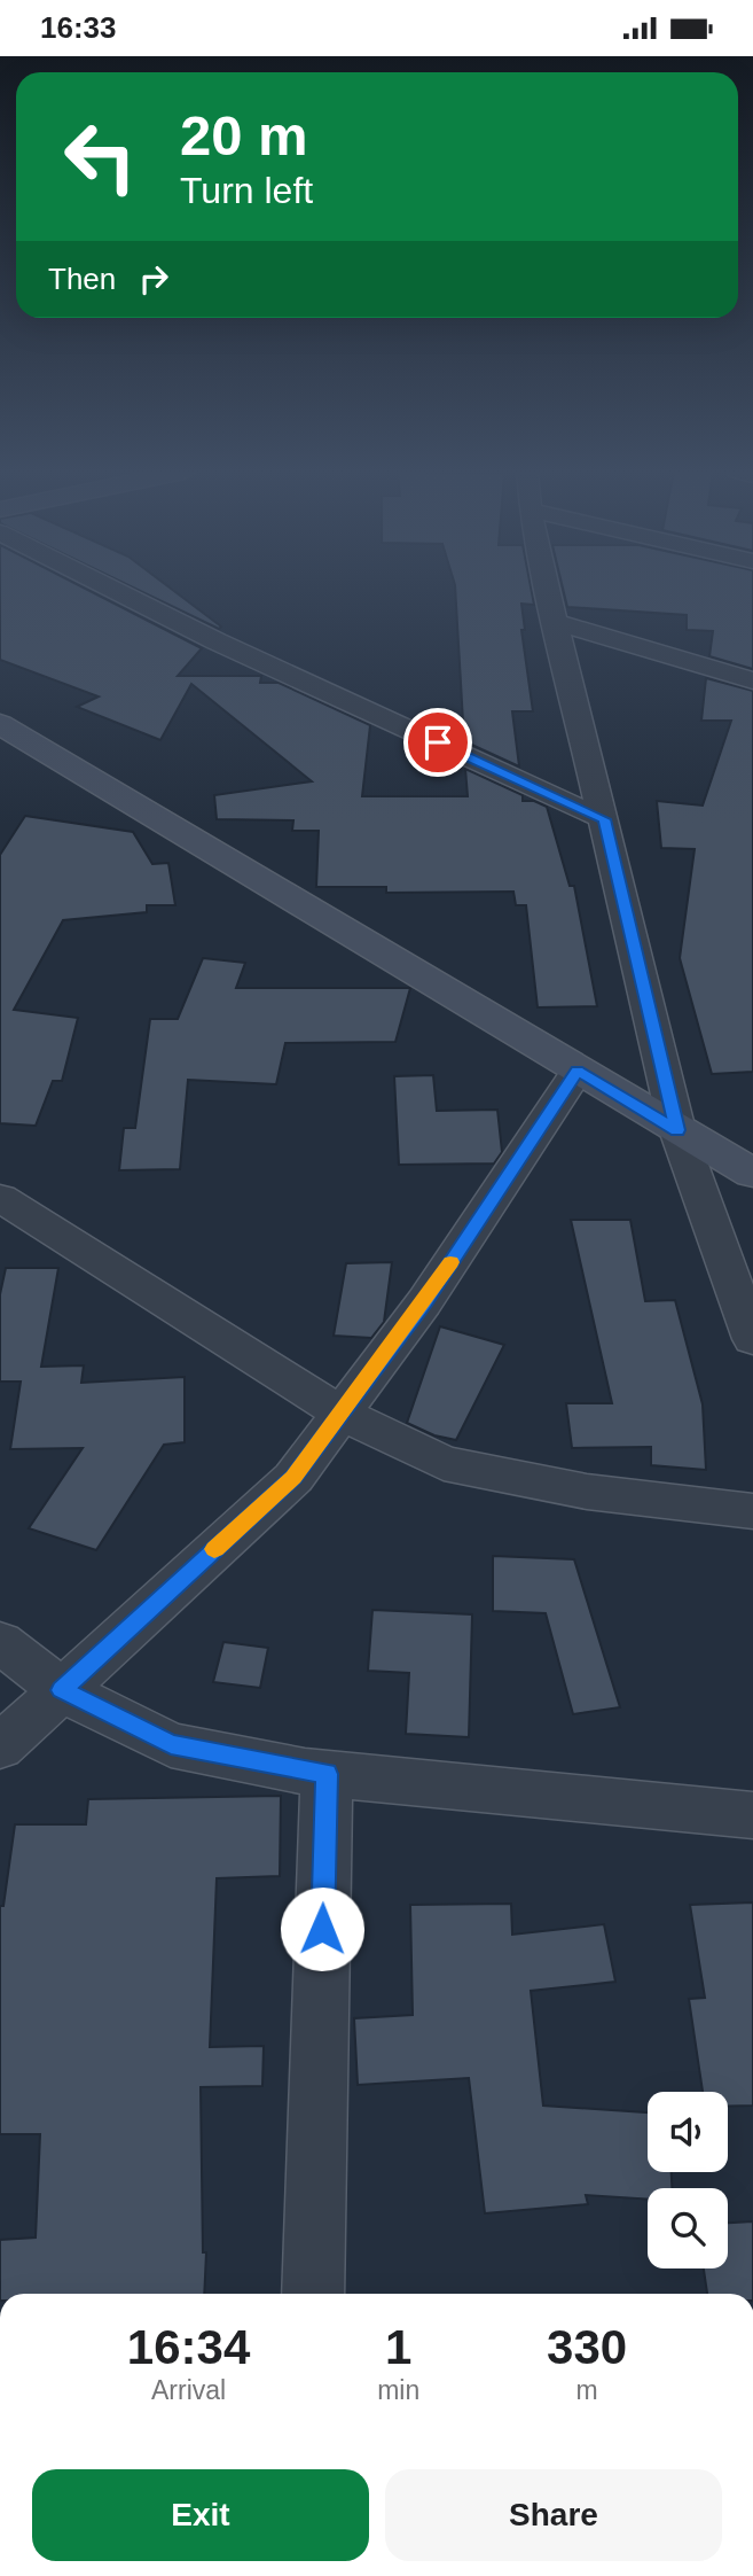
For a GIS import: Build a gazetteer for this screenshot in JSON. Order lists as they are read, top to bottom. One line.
{"page":{"status":"16:33","turn":["20 m","Turn left"],"then":"Then","eta":["16:34","Arrival","1","min","330","m"],"buttons":["Exit","Share"]}}
